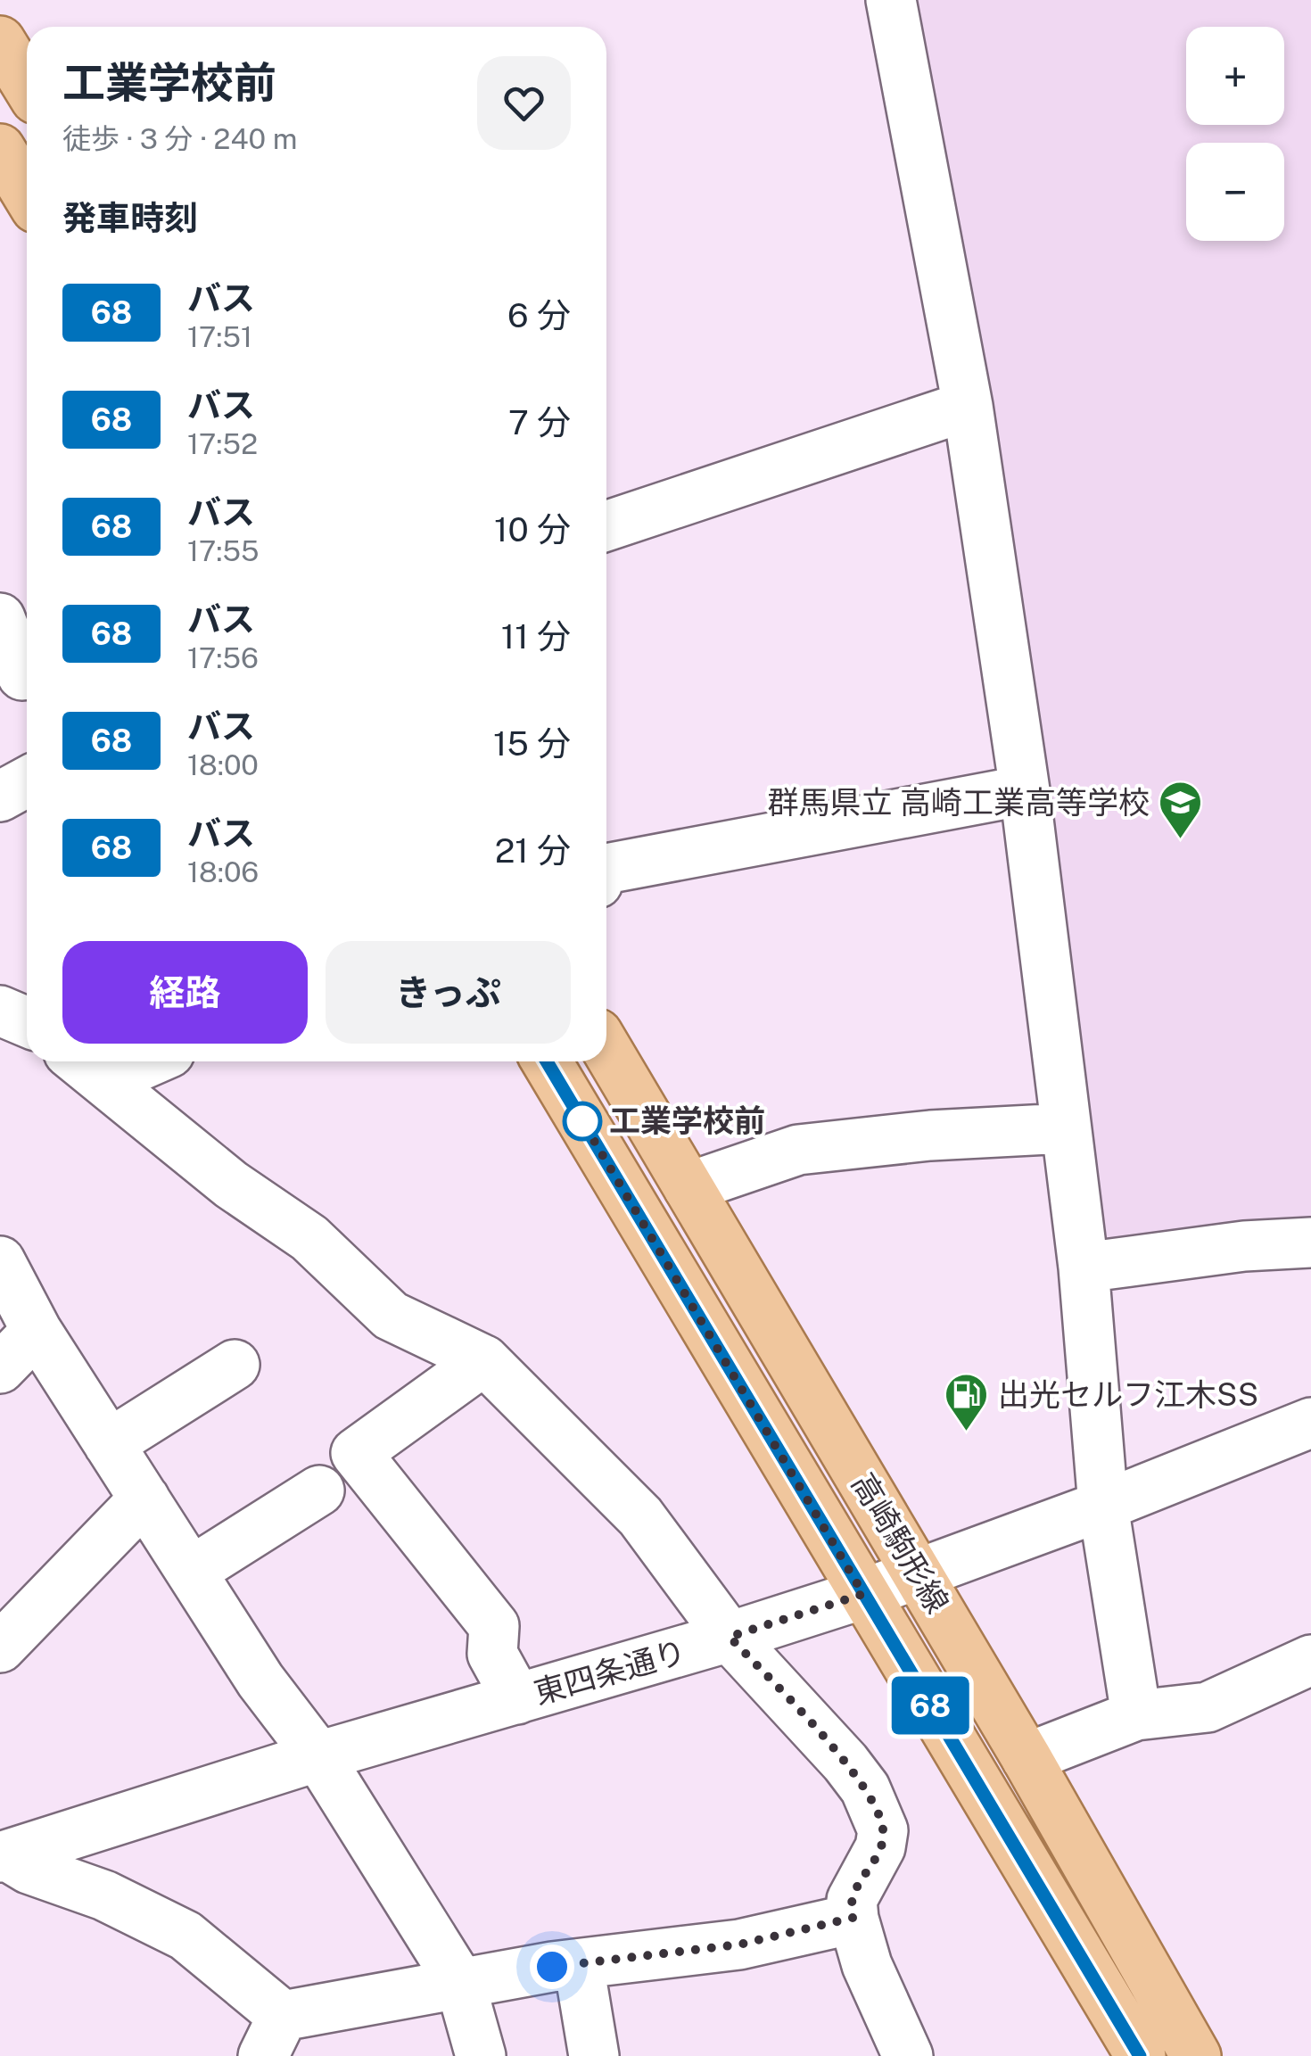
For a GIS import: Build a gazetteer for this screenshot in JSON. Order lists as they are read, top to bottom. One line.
{"streets":{"main road":["高崎駒形線"],"street":["東四条通り"]},"crossings":[["高崎駒形線","東四条通り"]],"places":{"school or university":["群馬県立 高崎工業高等学校"],"other":["工業学校前"],"fuel station":["出光セルフ江木SS"]},"lines":["bus line 68"],"page":{"on_map":"68","map_buttons":["+","−"],"heading":[["工業学校前","徒歩 · 3 分 · 240 m"],"発車時刻"],"list":[{"mark":"68","name":"バス","note":"17:51","value":"6 分"},{"mark":"68","name":"バス","note":"17:52","value":"7 分"},{"mark":"68","name":"バス","note":"17:55","value":"10 分"},{"mark":"68","name":"バス","note":"17:56","value":"11 分"},{"mark":"68","name":"バス","note":"18:00","value":"15 分"},{"mark":"68","name":"バス","note":"18:06","value":"21 分"}],"buttons":["経路","きっぷ"]}}
